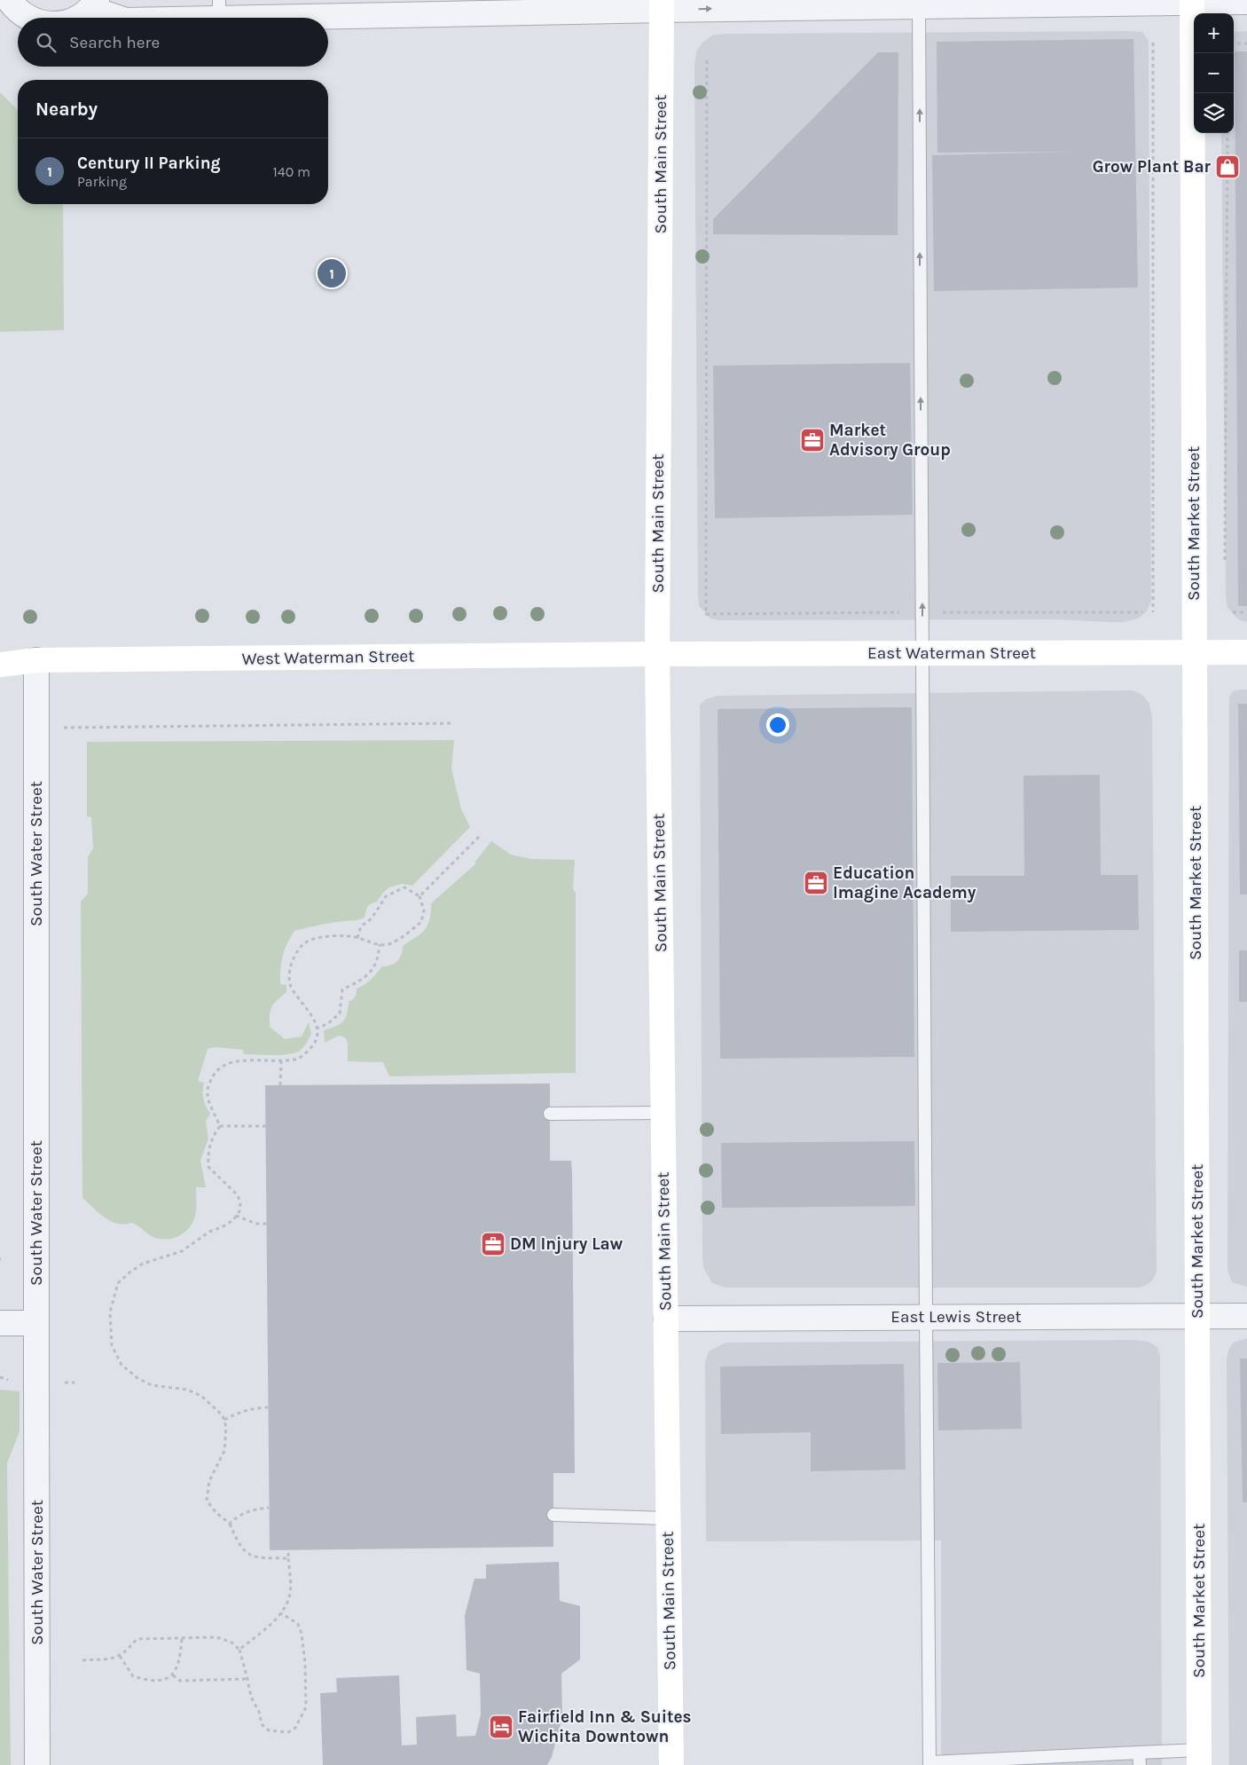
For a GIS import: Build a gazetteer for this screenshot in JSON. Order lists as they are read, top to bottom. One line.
{"streets":{"street":["South Main Street","South Market Street","East Waterman Street","West Waterman Street","South Water Street","East Lewis Street"]},"crossings":[["South Main Street","East Waterman Street"],["South Main Street","West Waterman Street"],["South Main Street","East Lewis Street"],["South Market Street","East Waterman Street"],["South Market Street","East Lewis Street"],["East Waterman Street","West Waterman Street"],["West Waterman Street","South Water Street"]],"places":{"shop":["Grow Plant Bar"],"office":["Market Advisory Group","Education Imagine Academy","DM Injury Law"],"hotel":["Fairfield Inn & Suites Wichita Downtown"]},"page":{"map_buttons":["+","−"],"search":"Search here","heading":"Nearby","list":[{"mark":"1","name":"Century II Parking","note":"Parking","value":"140 m"}],"pins":"1"}}
